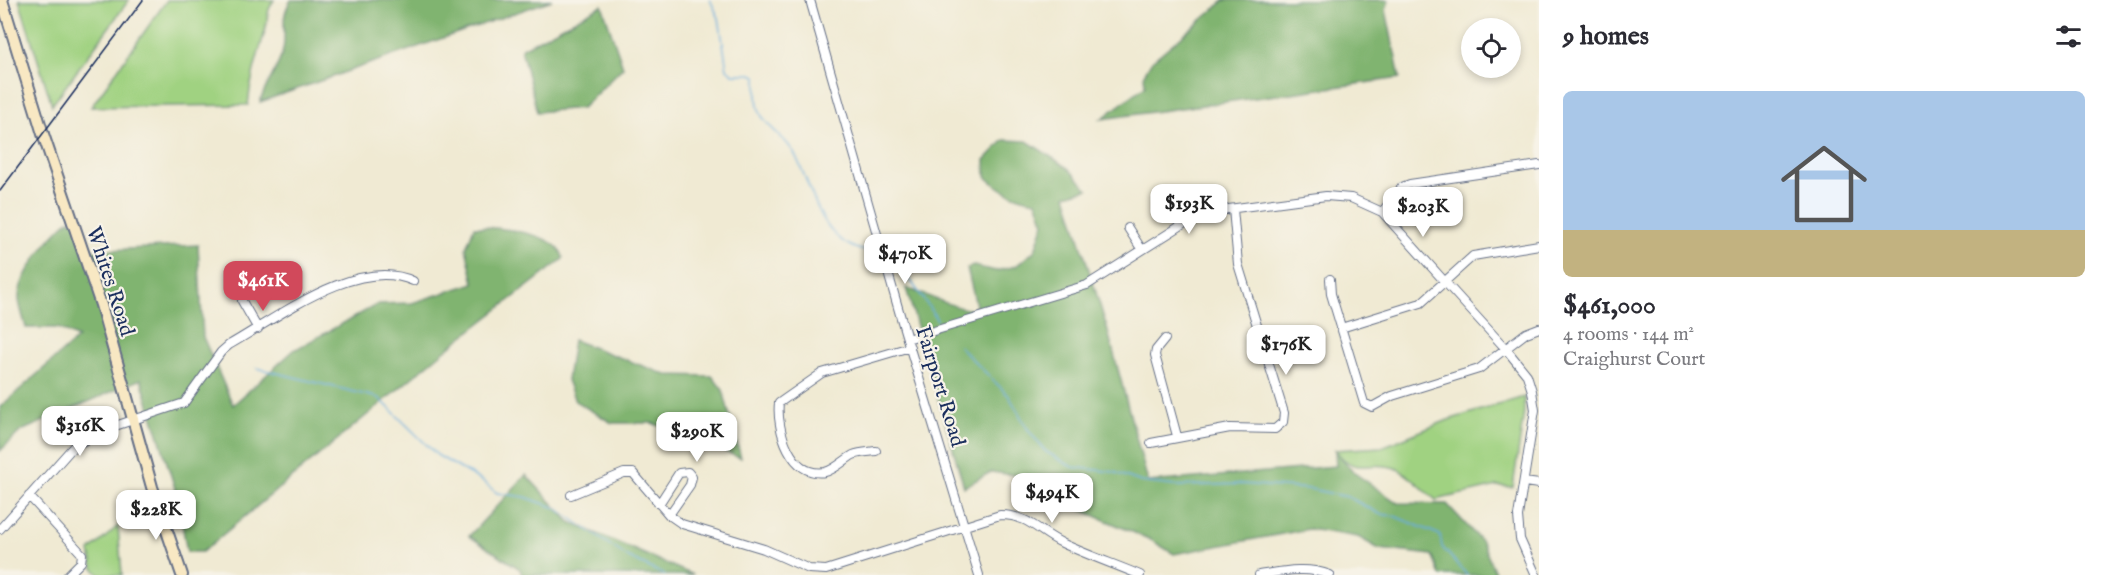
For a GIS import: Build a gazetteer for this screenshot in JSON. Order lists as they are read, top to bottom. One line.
{"streets":{"main road":["Whites Road"],"street":["Fairport Road"]},"page":{"heading":"9 homes","list":[{"name":"$461,000","note":"4 rooms · 144 m² · Craighurst Court"}],"price":["$193K","$203K","$470K","$461K","$176K","$316K","$290K","$494K","$228K"]}}
